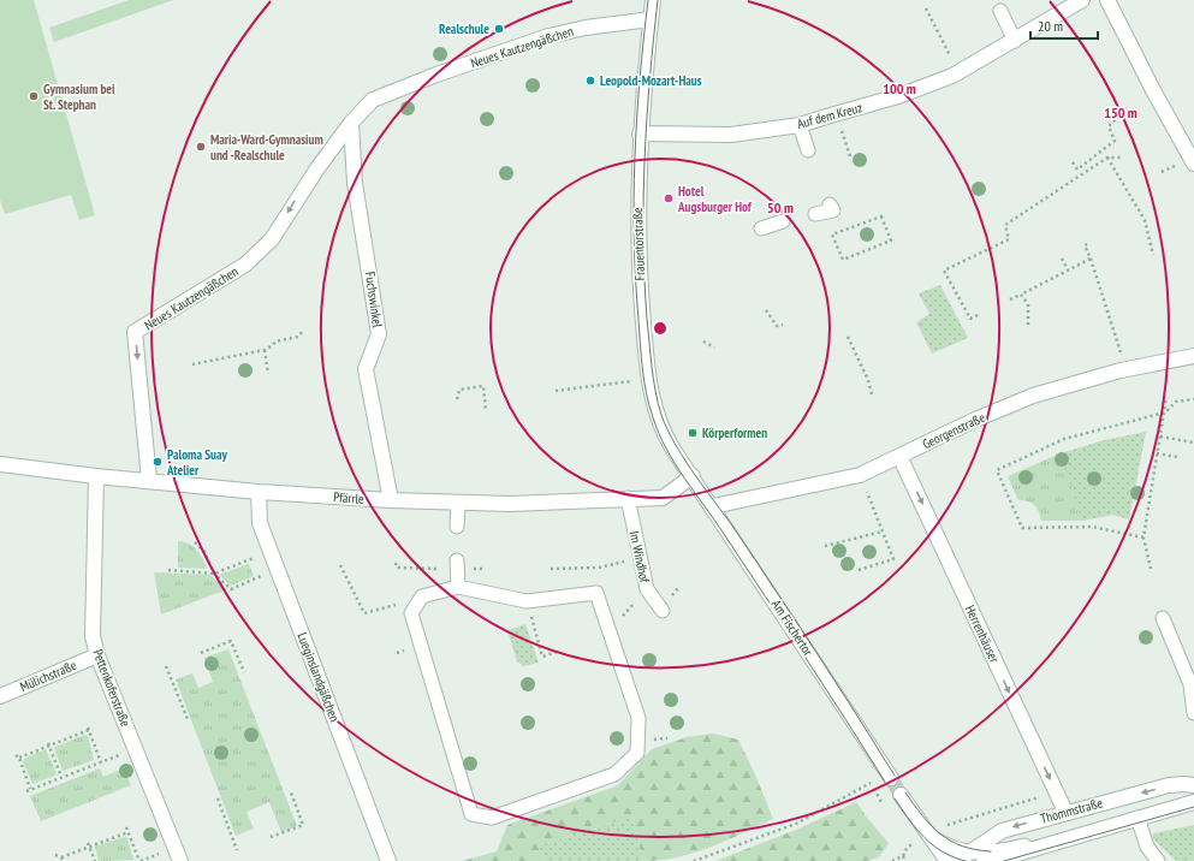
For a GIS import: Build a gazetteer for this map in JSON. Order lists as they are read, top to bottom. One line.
{"streets":{"street":["Neues Kautzengäßchen","Auf dem Kreuz","Frauentorstraße","Fuchswinkel","Georgenstraße","Pfärrle","Am Fischertor","Herrenhäuser","Mülichstraße","Lueginslandgäßchen","Pettenkoferstraße","Thommstraße"],"lane":["Im Windhof"]},"crossings":[["Neues Kautzengäßchen","Frauentorstraße"],["Neues Kautzengäßchen","Fuchswinkel"],["Neues Kautzengäßchen","Pfärrle"],["Auf dem Kreuz","Frauentorstraße"],["Frauentorstraße","Pfärrle"],["Frauentorstraße","Am Fischertor"],["Fuchswinkel","Pfärrle"],["Georgenstraße","Am Fischertor"],["Georgenstraße","Herrenhäuser"],["Pfärrle","Im Windhof"],["Pfärrle","Am Fischertor"],["Pfärrle","Lueginslandgäßchen"],["Pfärrle","Pettenkoferstraße"],["Herrenhäuser","Thommstraße"],["Mülichstraße","Pettenkoferstraße"]],"one_way":["Neues Kautzengäßchen","Herrenhäuser"],"places":["Realschule","Leopold-Mozart-Haus","Gymnasium bei St. Stephan","Maria-Ward-Gymnasium und -Realschule","Hotel Augsburger Hof","Körperformen","Paloma Suay Atelier"],"scale_bar":"20 m","rings":["100 m","150 m","50 m"]}
